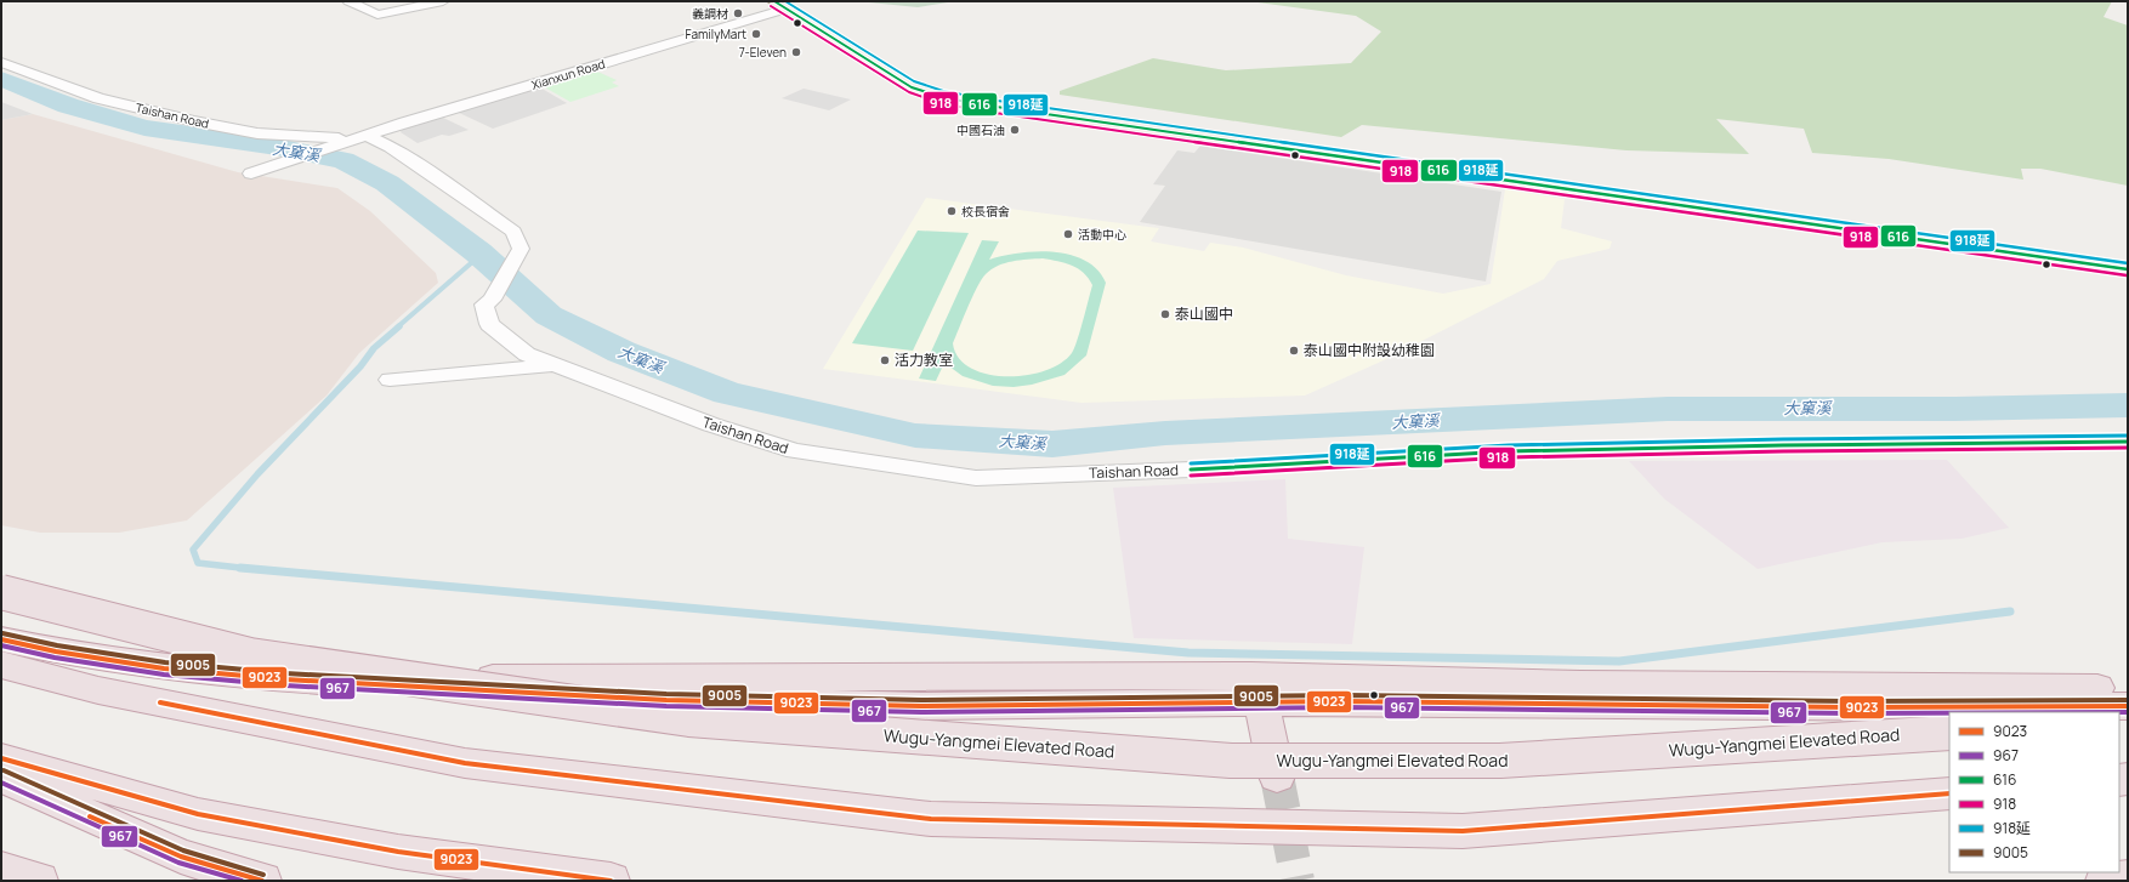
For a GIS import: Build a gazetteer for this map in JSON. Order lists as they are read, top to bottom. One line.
{"streets":{"highway":["Wugu-Yangmei Elevated Road"],"street":["Xianxun Road","Taishan Road"]},"crossings":[["Xianxun Road","Taishan Road"]],"water":["大窠溪"],"places":["義調材","FamilyMart","7-Eleven","中國石油","校長宿舍","活動中心","泰山國中","泰山國中附設幼稚園","活力教室"],"lines":["transit line 616","transit line 918延","transit line 918","transit line 9005","transit line 9023","transit line 967"],"legend":["9023","967","616","918","918延","9005"]}
